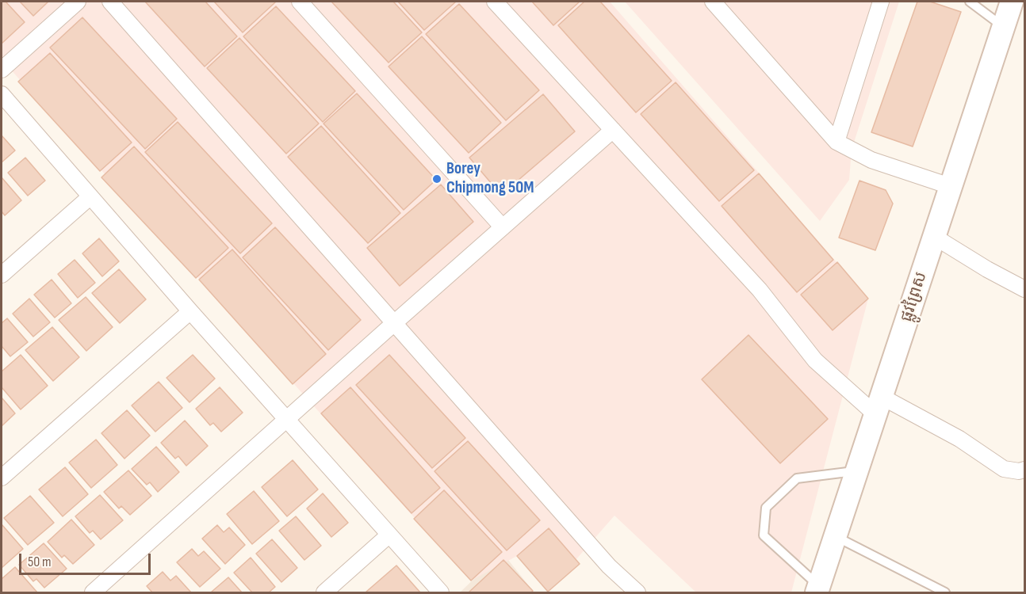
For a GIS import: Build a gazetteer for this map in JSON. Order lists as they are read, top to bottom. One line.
{"streets":{"main road":["ផ្លូវព្រៃស"]},"places":["Borey Chipmong 50M"],"scale_bar":"50 m"}
